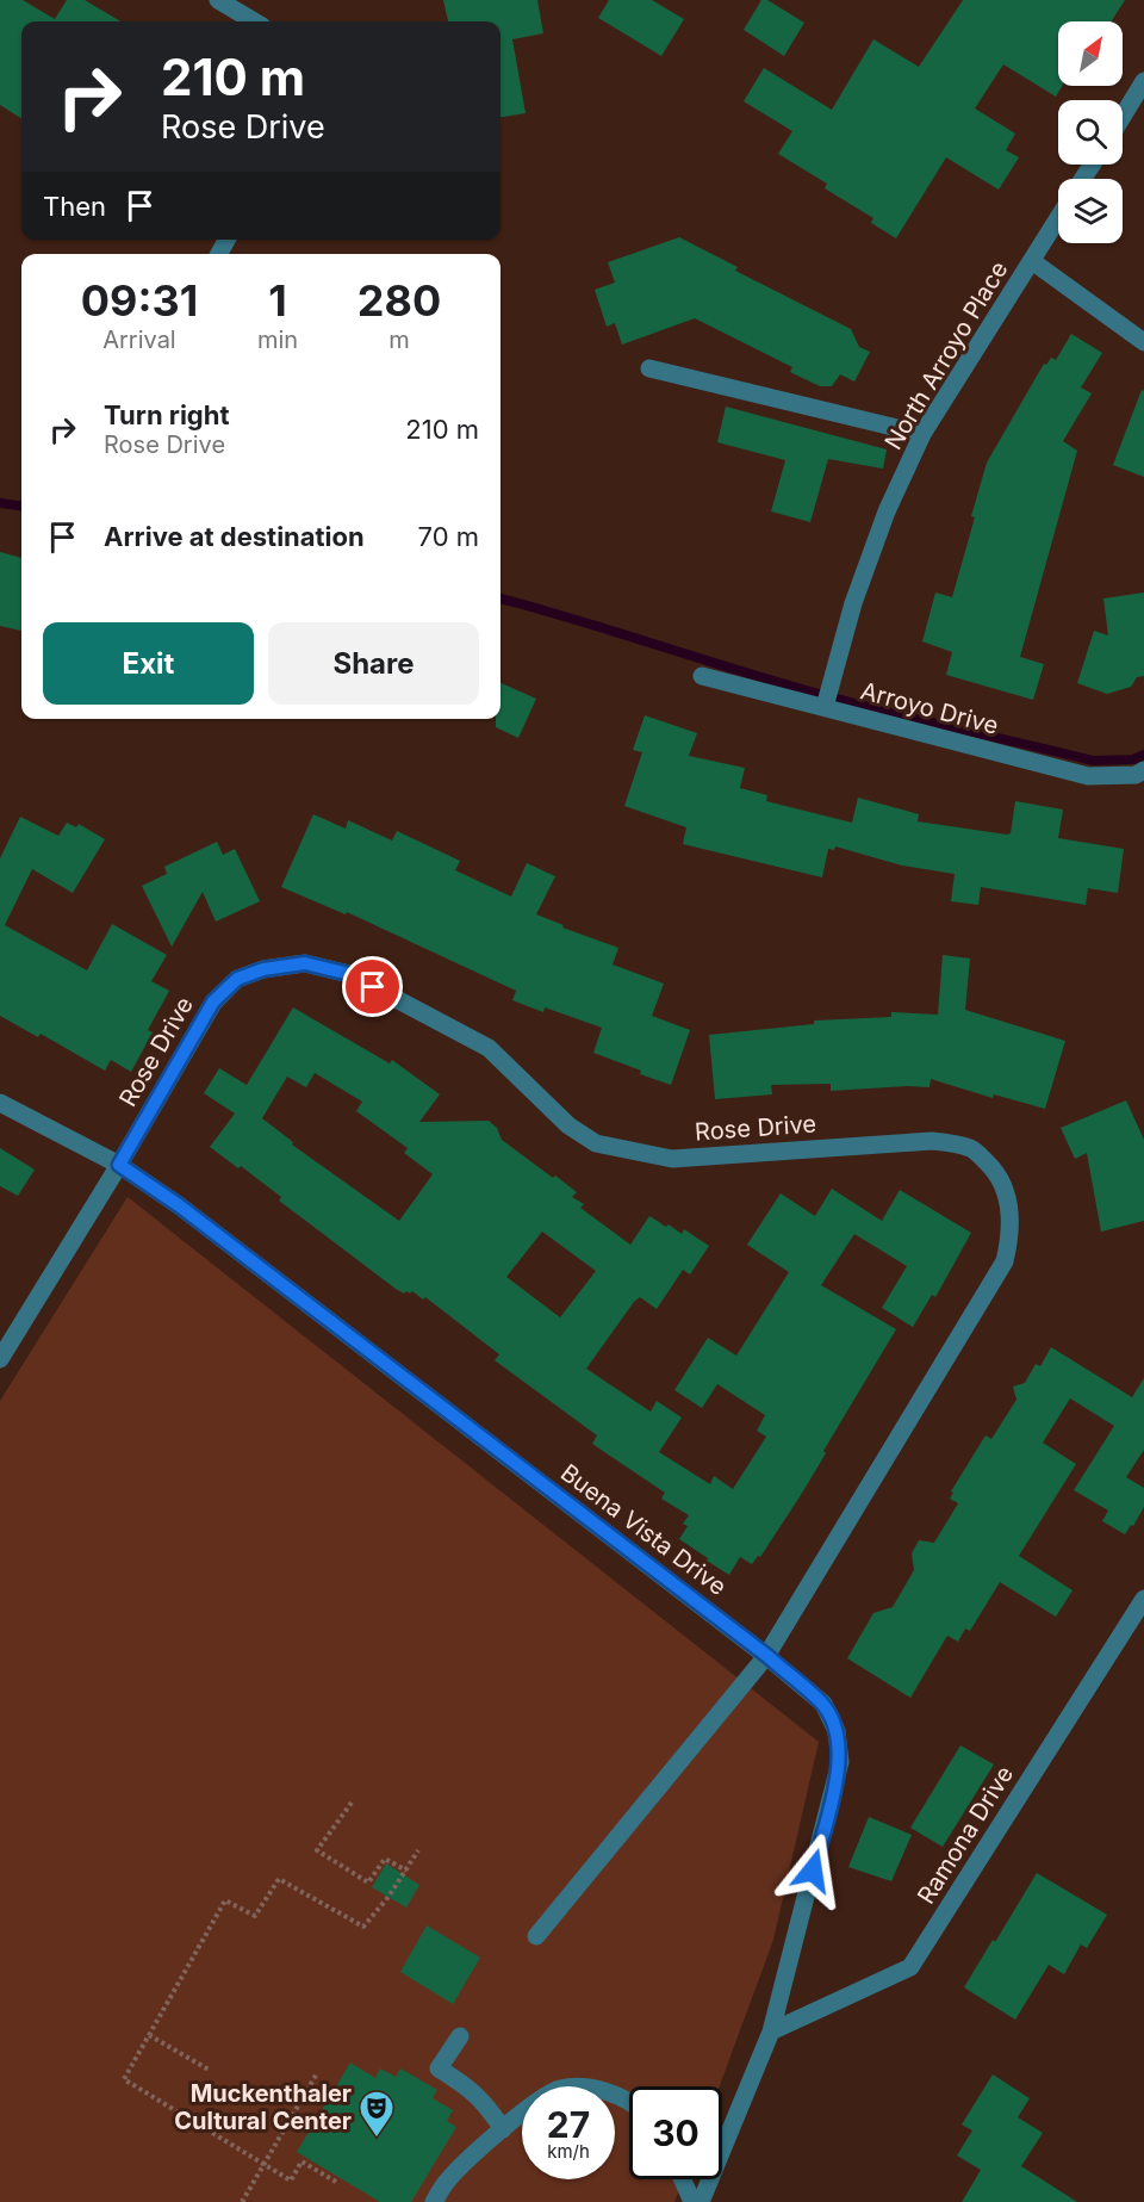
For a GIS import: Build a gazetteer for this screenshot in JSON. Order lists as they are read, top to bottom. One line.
{"streets":{"street":["North Arroyo Place","Arroyo Drive","Rose Drive","Buena Vista Drive","Ramona Drive"]},"crossings":[["North Arroyo Place","Arroyo Drive"],["Rose Drive","Buena Vista Drive"],["Buena Vista Drive","Ramona Drive"]],"places":{"theatre":["Muckenthaler Cultural Center"]},"north":"top right","page":{"turn":["210 m","Rose Drive"],"then":"Then","eta":["09:31","Arrival","1","min","280","m"],"list":[{"name":"Turn right","note":"Rose Drive","value":"210 m"},{"name":"Arrive at destination","value":"70 m"}],"buttons":["Exit","Share"],"speed":"27 km/h","limit":"30"}}
